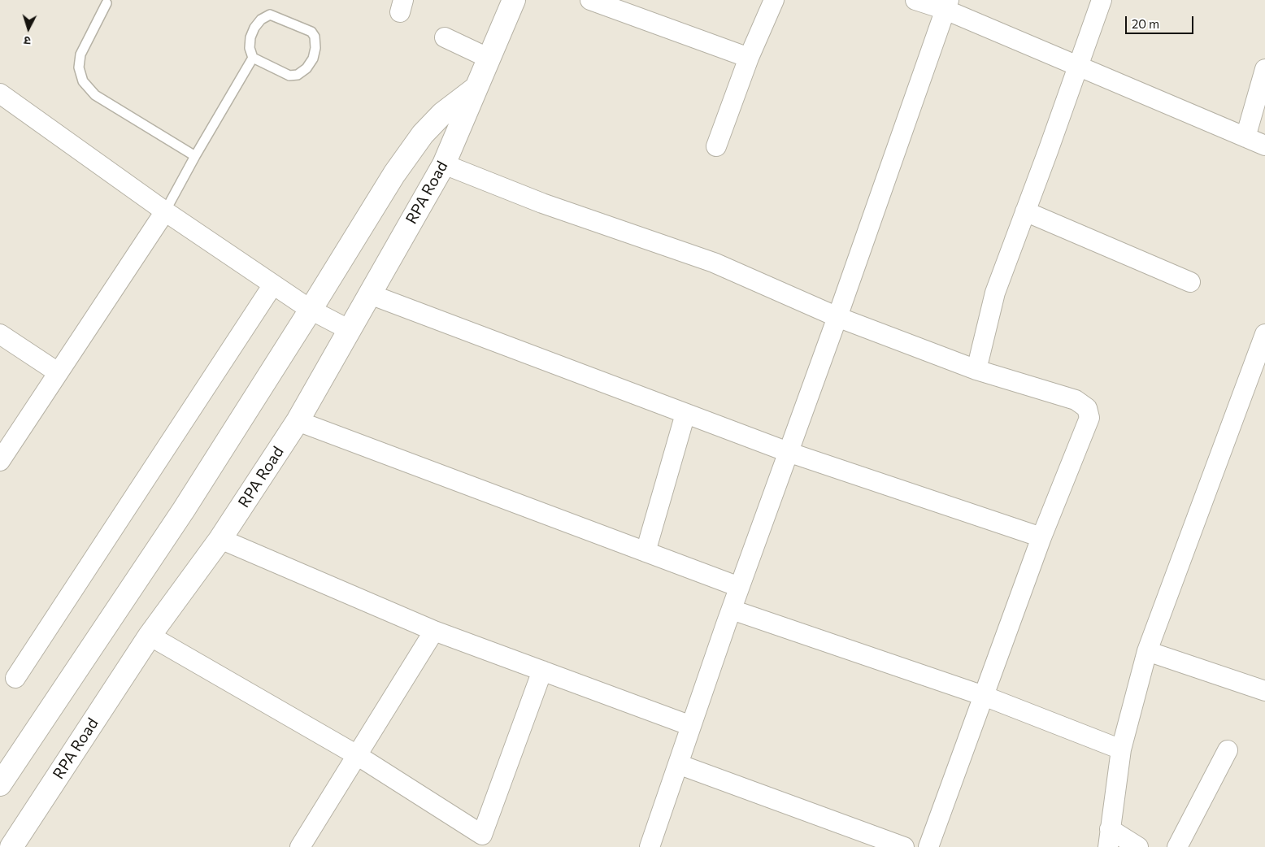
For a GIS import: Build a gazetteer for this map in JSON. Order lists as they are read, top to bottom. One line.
{"streets":{"street":["RPA Road"]},"scale_bar":"20 m","north":"bottom"}
